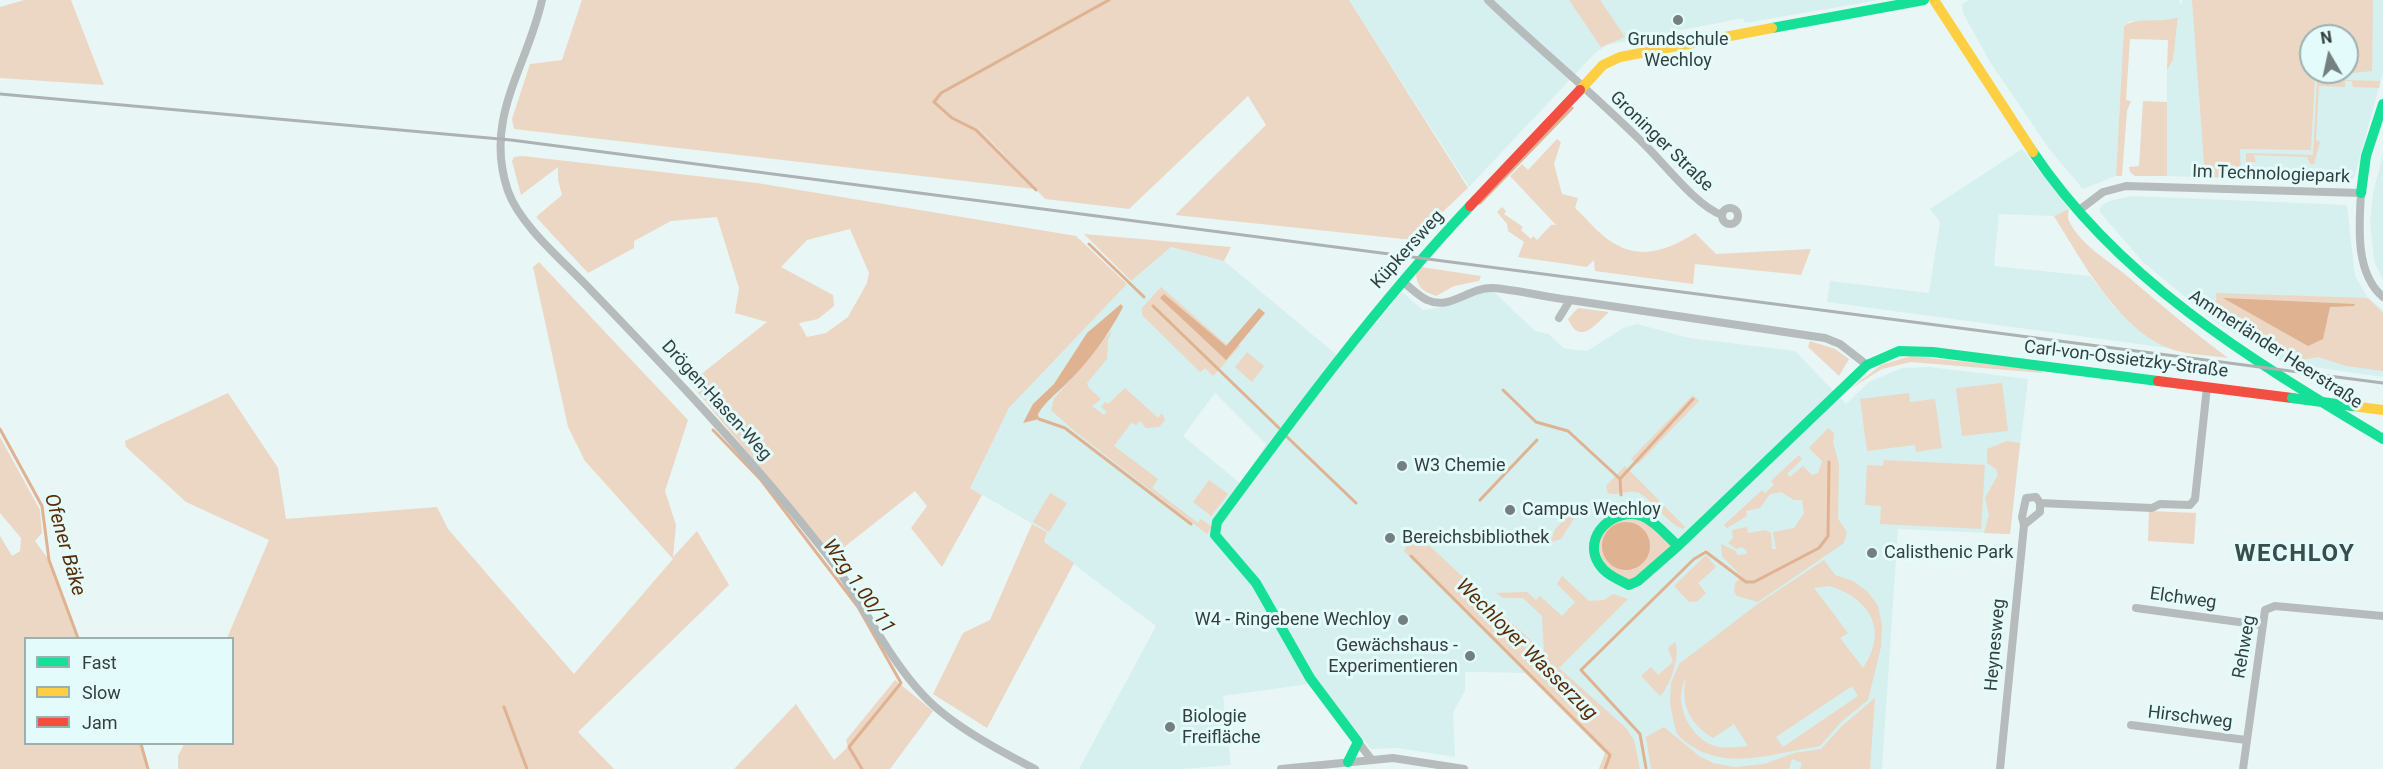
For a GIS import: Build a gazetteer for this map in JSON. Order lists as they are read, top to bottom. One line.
{"streets":{"street":["Groninger Straße","Im Technologiepark","Küpkersweg","Ammerländer Heerstraße","Carl-von-Ossietzky-Straße","Drögen-Hasen-Weg","Elchweg","Heynesweg","Rehweg","Hirschweg"]},"crossings":[["Groninger Straße","Küpkersweg"],["Im Technologiepark","Ammerländer Heerstraße"],["Elchweg","Rehweg"],["Rehweg","Hirschweg"]],"districts":["WECHLOY"],"water":["Ofener Bäke","Wzg 1.00/11","Wechloyer Wasserzug"],"places":["Grundschule Wechloy","W3 Chemie","Campus Wechloy","Bereichsbibliothek","Calisthenic Park","W4 - Ringebene Wechloy","Gewächshaus - Experimentieren","Biologie Freifläche"],"legend":["Fast","Slow","Jam"],"north":"top"}
